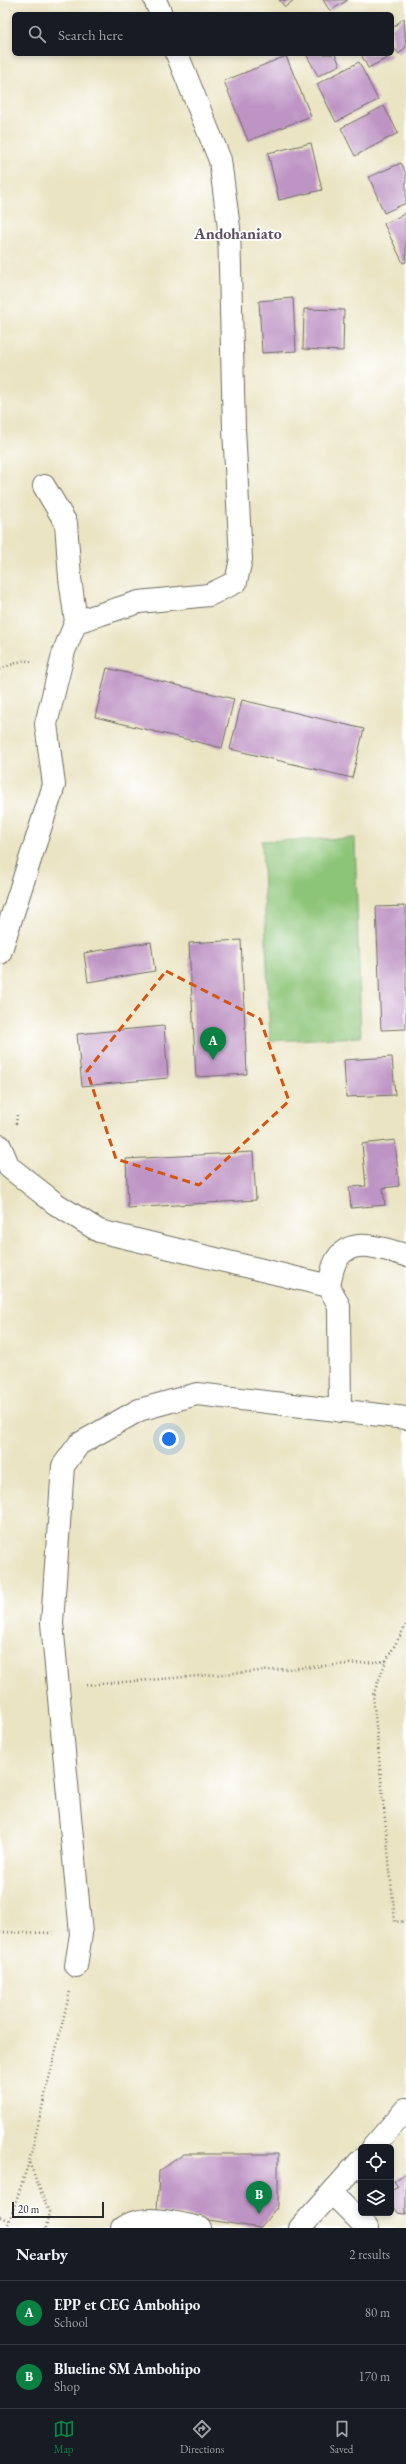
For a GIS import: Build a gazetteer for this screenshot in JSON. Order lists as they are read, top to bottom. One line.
{"districts":["Andohaniato"],"scale_bar":"20 m","page":{"search":"Search here","pins":["A","B"],"scale":"20 m","heading":["Nearby","2 results"],"list":[{"mark":"A","name":"EPP et CEG Ambohipo","note":"School","value":"80 m"},{"mark":"B","name":"Blueline SM Ambohipo","note":"Shop","value":"170 m"}],"nav":["Map","Directions","Saved"]}}
